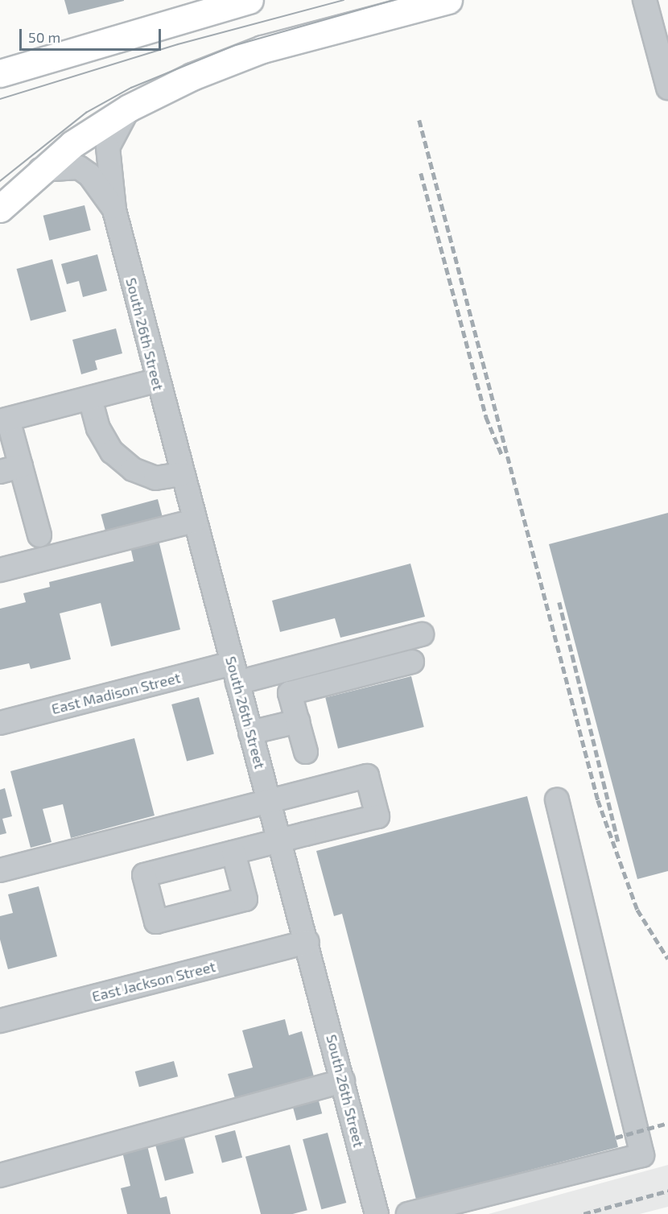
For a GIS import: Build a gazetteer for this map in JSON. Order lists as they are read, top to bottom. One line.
{"streets":{"street":["South 26th Street","East Madison Street","East Jackson Street"]},"crossings":[["South 26th Street","East Madison Street"],["South 26th Street","East Jackson Street"]],"scale_bar":"50 m"}
